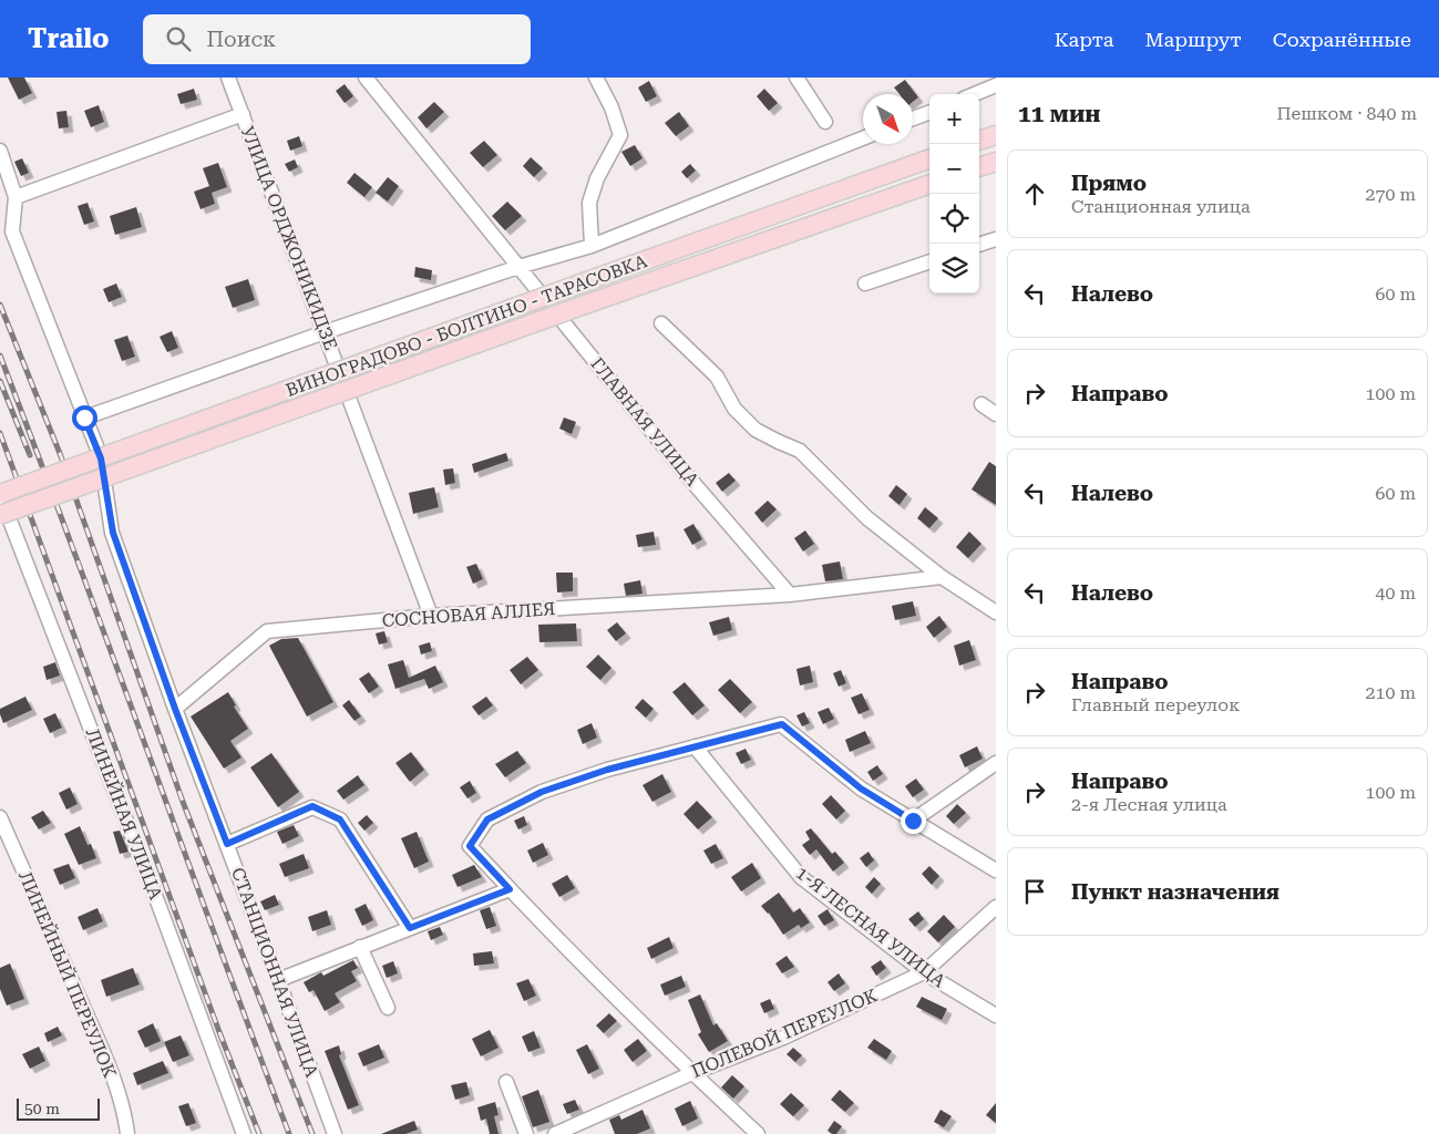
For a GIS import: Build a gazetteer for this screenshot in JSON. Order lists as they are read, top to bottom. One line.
{"streets":{"main road":["ВИНОГРАДОВО - БОЛТИНО - ТАРАСОВКА"],"street":["УЛИЦА ОРДЖОНИКИДЗЕ","ГЛАВНАЯ УЛИЦА","СОСНОВАЯ АЛЛЕЯ","ЛИНЕЙНАЯ УЛИЦА","1-Я ЛЕСНАЯ УЛИЦА","СТАНЦИОННАЯ УЛИЦА","ЛИНЕЙНЫЙ ПЕРЕУЛОК","ПОЛЕВОЙ ПЕРЕУЛОК"]},"crossings":[["УЛИЦА ОРДЖОНИКИДЗЕ","СОСНОВАЯ АЛЛЕЯ"],["ВИНОГРАДОВО - БОЛТИНО - ТАРАСОВКА","ЛИНЕЙНАЯ УЛИЦА"],["ГЛАВНАЯ УЛИЦА","СОСНОВАЯ АЛЛЕЯ"],["СОСНОВАЯ АЛЛЕЯ","СТАНЦИОННАЯ УЛИЦА"],["1-Я ЛЕСНАЯ УЛИЦА","ПОЛЕВОЙ ПЕРЕУЛОК"]],"scale_bar":"50 m","north":"bottom right","page":{"header":"Trailo","search":"Поиск","nav":["Карта","Маршрут","Сохранённые"],"heading":["11 мин","Пешком · 840 m"],"map_buttons":["+","−"],"list":[["Прямо","Станционная улица","270 m"],["Налево","60 m"],["Направо","100 m"],["Налево","60 m"],["Налево","40 m"],["Направо","Главный переулок","210 m"],["Направо","2-я Лесная улица","100 m"],"Пункт назначения"],"scale":"50 m"}}
